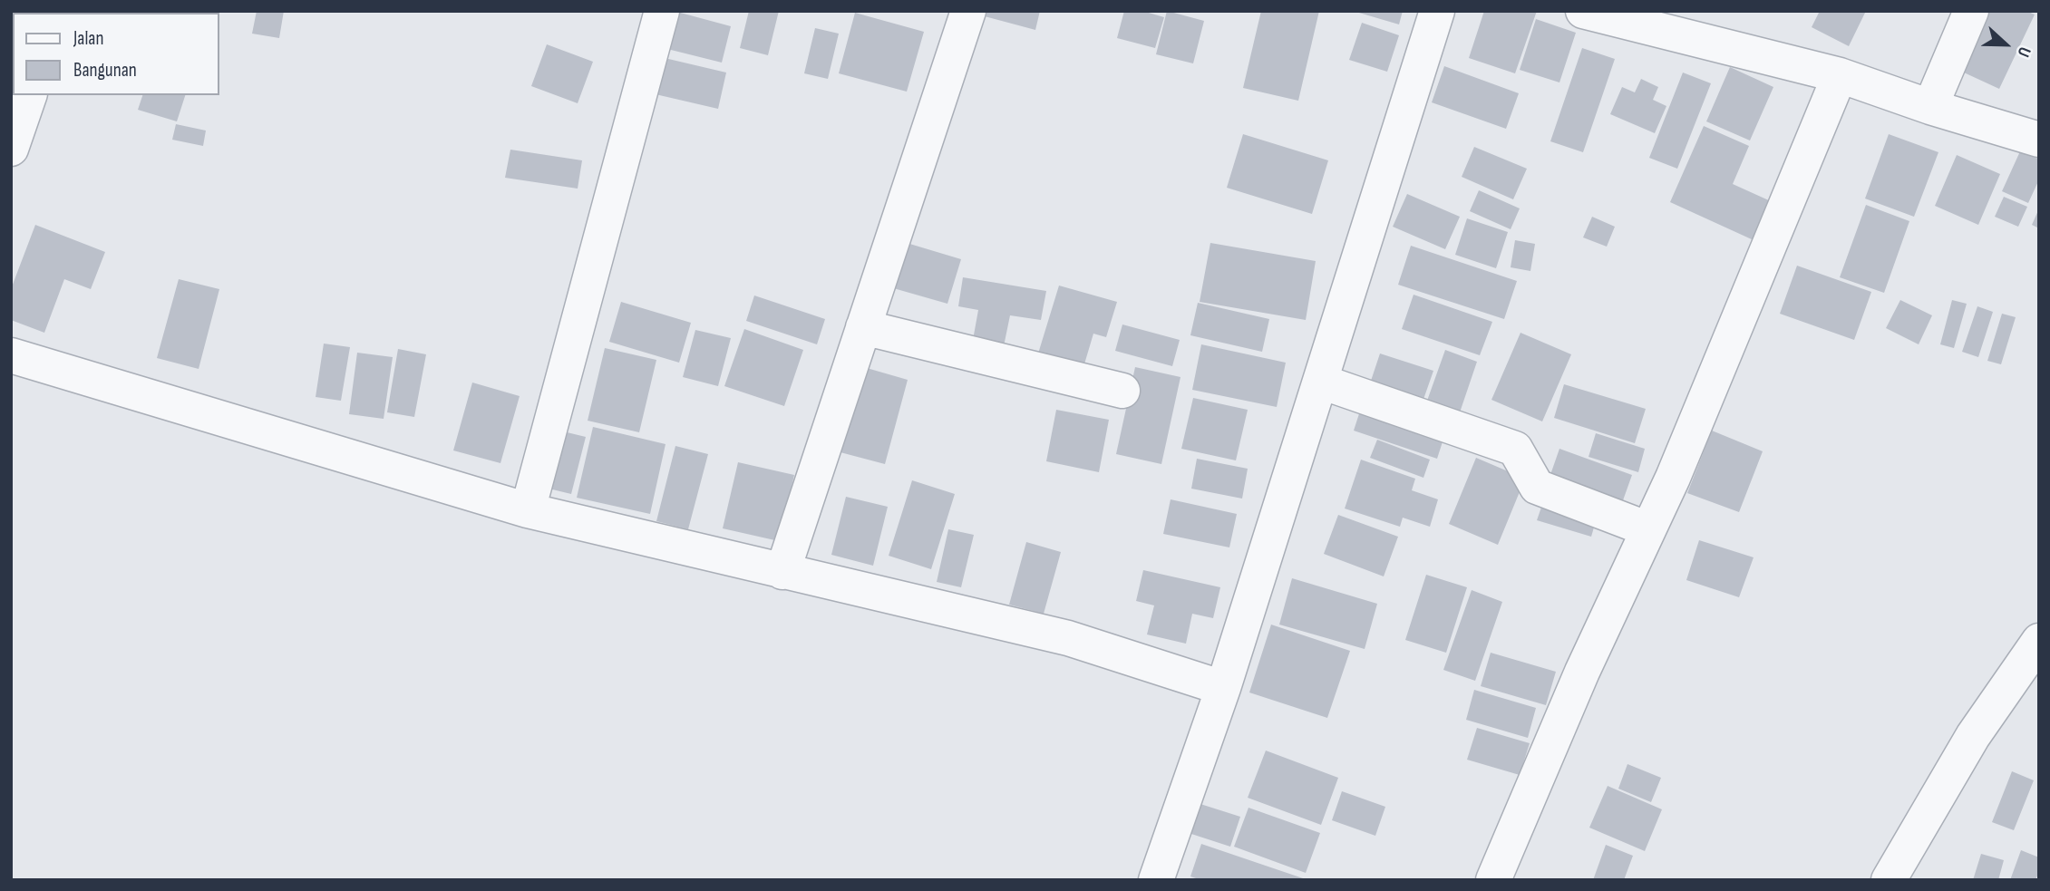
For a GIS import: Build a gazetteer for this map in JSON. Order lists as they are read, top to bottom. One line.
{"legend":["Jalan","Bangunan"],"north":"right"}
